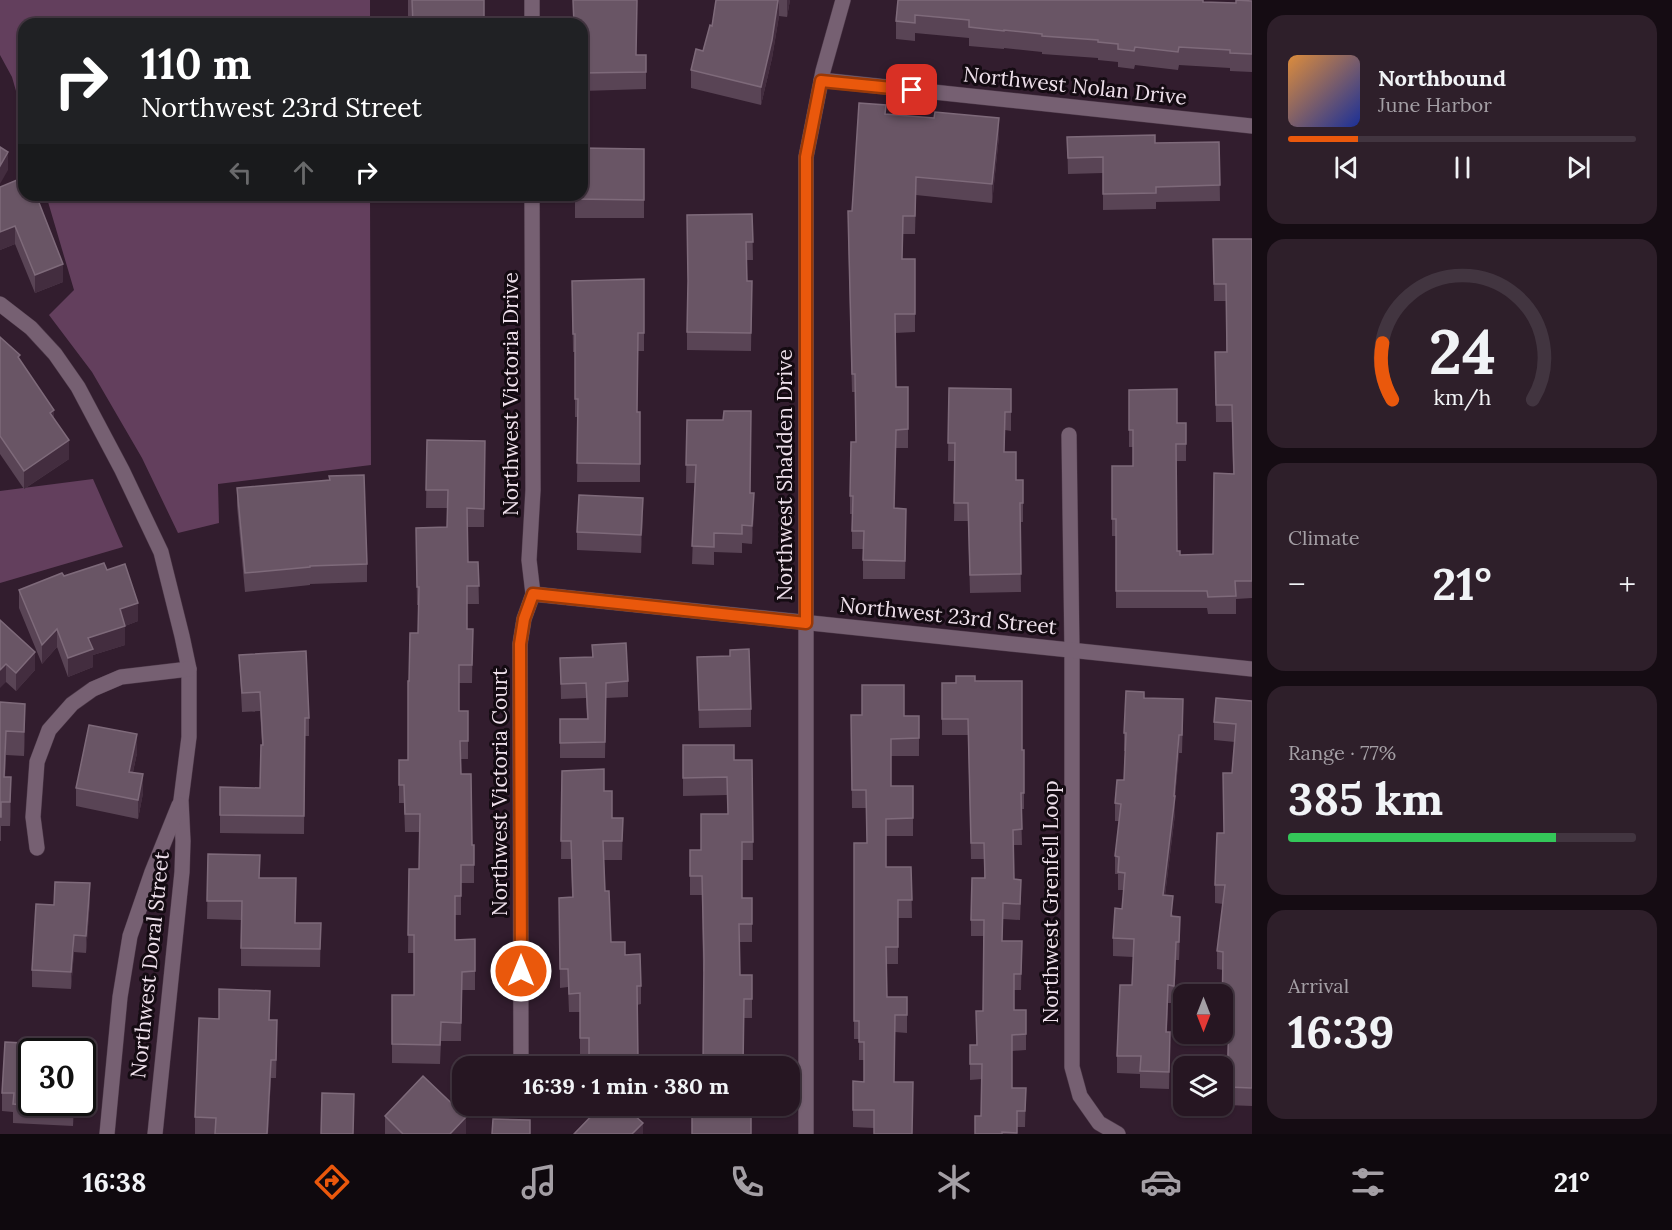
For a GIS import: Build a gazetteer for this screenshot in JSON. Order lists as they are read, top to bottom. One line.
{"streets":{"street":["Northwest Nolan Drive","Northwest Victoria Drive","Northwest Shadden Drive","Northwest 23rd Street","Northwest Victoria Court","Northwest Grenfell Loop","Northwest Doral Street"]},"crossings":[["Northwest Nolan Drive","Northwest Shadden Drive"],["Northwest Victoria Drive","Northwest 23rd Street"],["Northwest Victoria Drive","Northwest Victoria Court"],["Northwest Shadden Drive","Northwest 23rd Street"],["Northwest 23rd Street","Northwest Victoria Court"],["Northwest 23rd Street","Northwest Grenfell Loop"]],"north":"bottom","page":{"turn":["110 m","Northwest 23rd Street"],"song":["Northbound","June Harbor"],"tile":["Climate",["Range · 77%","385 km"],["Arrival","16:39"]],"heat":["−","21°","+"],"limit":"30","trip":"16:39 · 1 min · 380 m","tabs":["16:38","21°"],"gauge":["24","km/h"]}}
